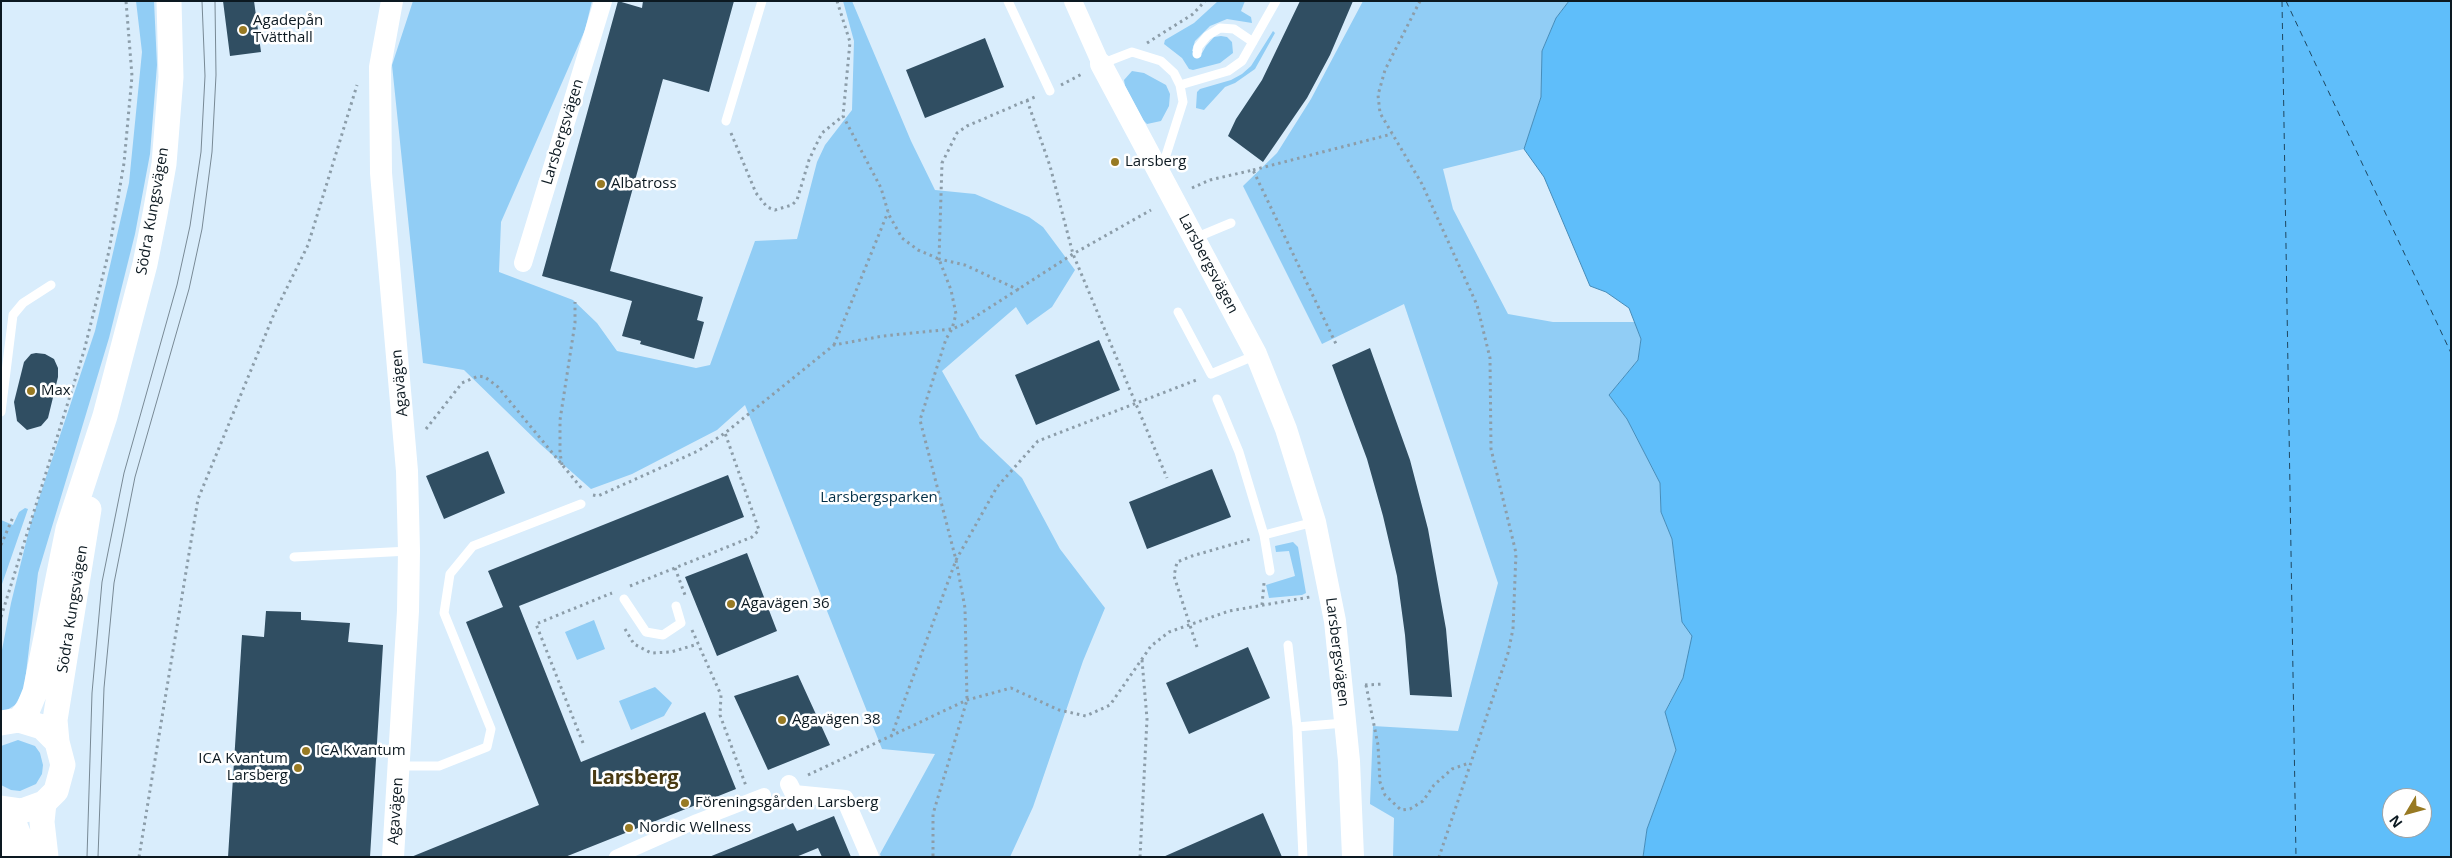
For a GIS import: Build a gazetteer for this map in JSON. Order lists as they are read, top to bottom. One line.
{"streets":{"main road":["Södra Kungsvägen"],"street":["Larsbergsvägen","Agavägen"]},"districts":["Larsberg"],"parks":["Larsbergsparken"],"places":["Agadepån Tvätthall","Larsberg","Albatross","Max","Agavägen 36","Agavägen 38","ICA Kvantum","ICA Kvantum Larsberg","Föreningsgården Larsberg","Nordic Wellness"],"north":"bottom left"}
